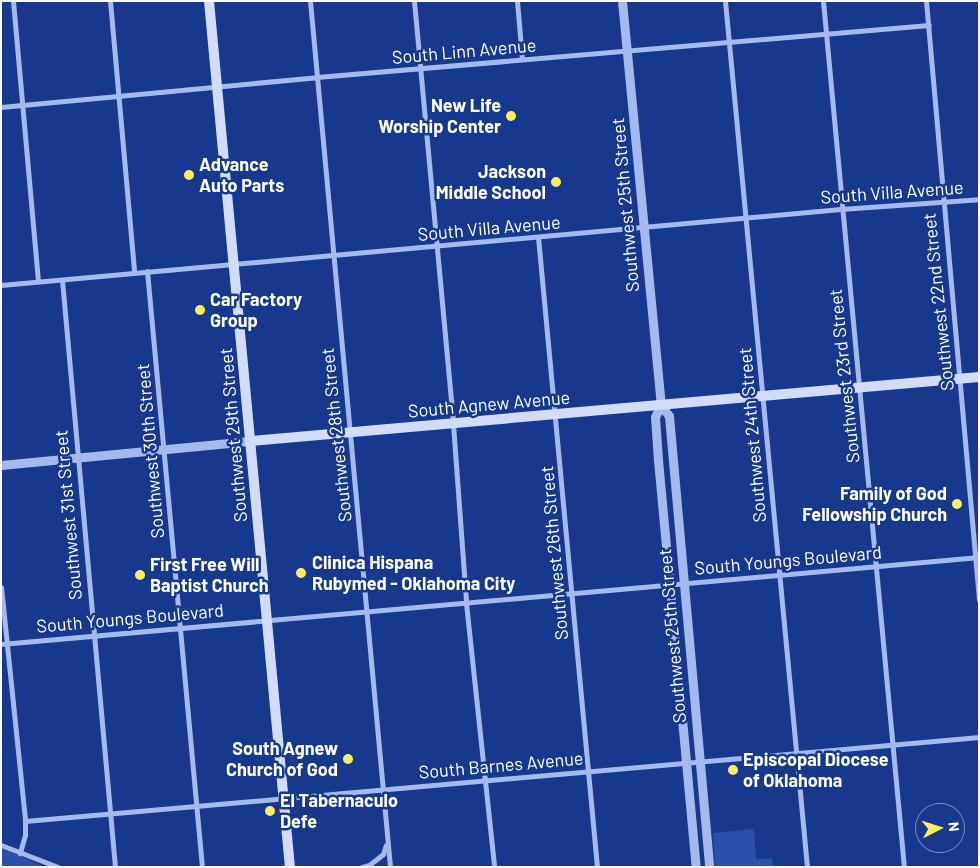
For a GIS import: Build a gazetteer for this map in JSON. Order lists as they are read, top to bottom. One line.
{"streets":{"main road":["South Agnew Avenue","Southwest 29th Street"],"street":["South Linn Avenue","South Villa Avenue","Southwest 25th Street","Southwest 22nd Street","Southwest 23rd Street","Southwest 28th Street","Southwest 24th Street","Southwest 30th Street","Southwest 31st Street","Southwest 26th Street","South Youngs Boulevard","South Barnes Avenue"]},"crossings":[["South Linn Avenue","Southwest 25th Street"],["South Linn Avenue","Southwest 22nd Street"],["South Linn Avenue","Southwest 23rd Street"],["South Linn Avenue","Southwest 29th Street"],["South Linn Avenue","Southwest 28th Street"],["South Linn Avenue","Southwest 24th Street"],["South Villa Avenue","Southwest 25th Street"],["South Villa Avenue","Southwest 22nd Street"],["South Villa Avenue","Southwest 23rd Street"],["South Villa Avenue","Southwest 29th Street"],["South Villa Avenue","Southwest 28th Street"],["South Villa Avenue","Southwest 24th Street"],["South Villa Avenue","Southwest 30th Street"],["South Villa Avenue","Southwest 31st Street"],["South Villa Avenue","Southwest 26th Street"],["Southwest 25th Street","South Agnew Avenue"],["Southwest 25th Street","South Youngs Boulevard"],["Southwest 25th Street","South Barnes Avenue"],["Southwest 22nd Street","South Agnew Avenue"],["Southwest 22nd Street","South Youngs Boulevard"],["Southwest 23rd Street","South Agnew Avenue"],["Southwest 23rd Street","South Youngs Boulevard"],["Southwest 23rd Street","South Barnes Avenue"],["South Agnew Avenue","Southwest 29th Street"],["South Agnew Avenue","Southwest 28th Street"],["South Agnew Avenue","Southwest 24th Street"],["South Agnew Avenue","Southwest 30th Street"],["South Agnew Avenue","Southwest 31st Street"],["South Agnew Avenue","Southwest 26th Street"],["Southwest 29th Street","South Youngs Boulevard"],["Southwest 29th Street","South Barnes Avenue"],["Southwest 28th Street","South Youngs Boulevard"],["Southwest 28th Street","South Barnes Avenue"],["Southwest 24th Street","South Youngs Boulevard"],["Southwest 24th Street","South Barnes Avenue"],["Southwest 30th Street","South Youngs Boulevard"],["Southwest 30th Street","South Barnes Avenue"],["Southwest 31st Street","South Youngs Boulevard"],["Southwest 31st Street","South Barnes Avenue"],["Southwest 26th Street","South Youngs Boulevard"],["Southwest 26th Street","South Barnes Avenue"]],"places":["New Life Worship Center","Advance Auto Parts","Jackson Middle School","Car Factory Group","Family of God Fellowship Church","Clinica Hispana Rubymed - Oklahoma City","First Free Will Baptist Church","South Agnew Church of God","Episcopal Diocese of Oklahoma","El Tabernaculo Defe"],"north":"right"}
